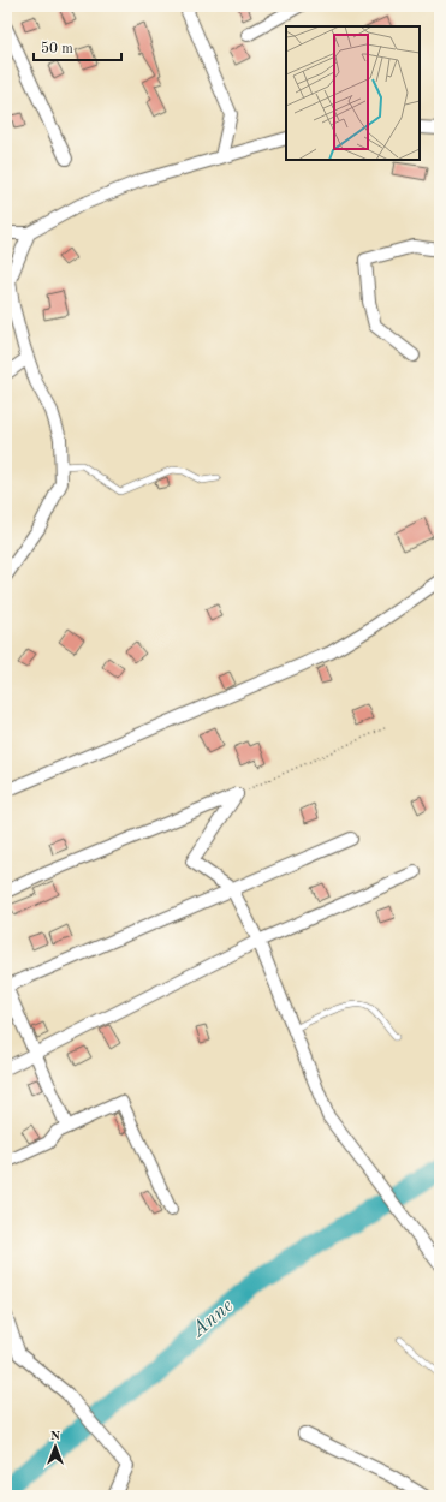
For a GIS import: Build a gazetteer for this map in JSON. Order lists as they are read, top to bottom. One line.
{"water":["Anne"],"scale_bar":"50 m","north":"top"}
